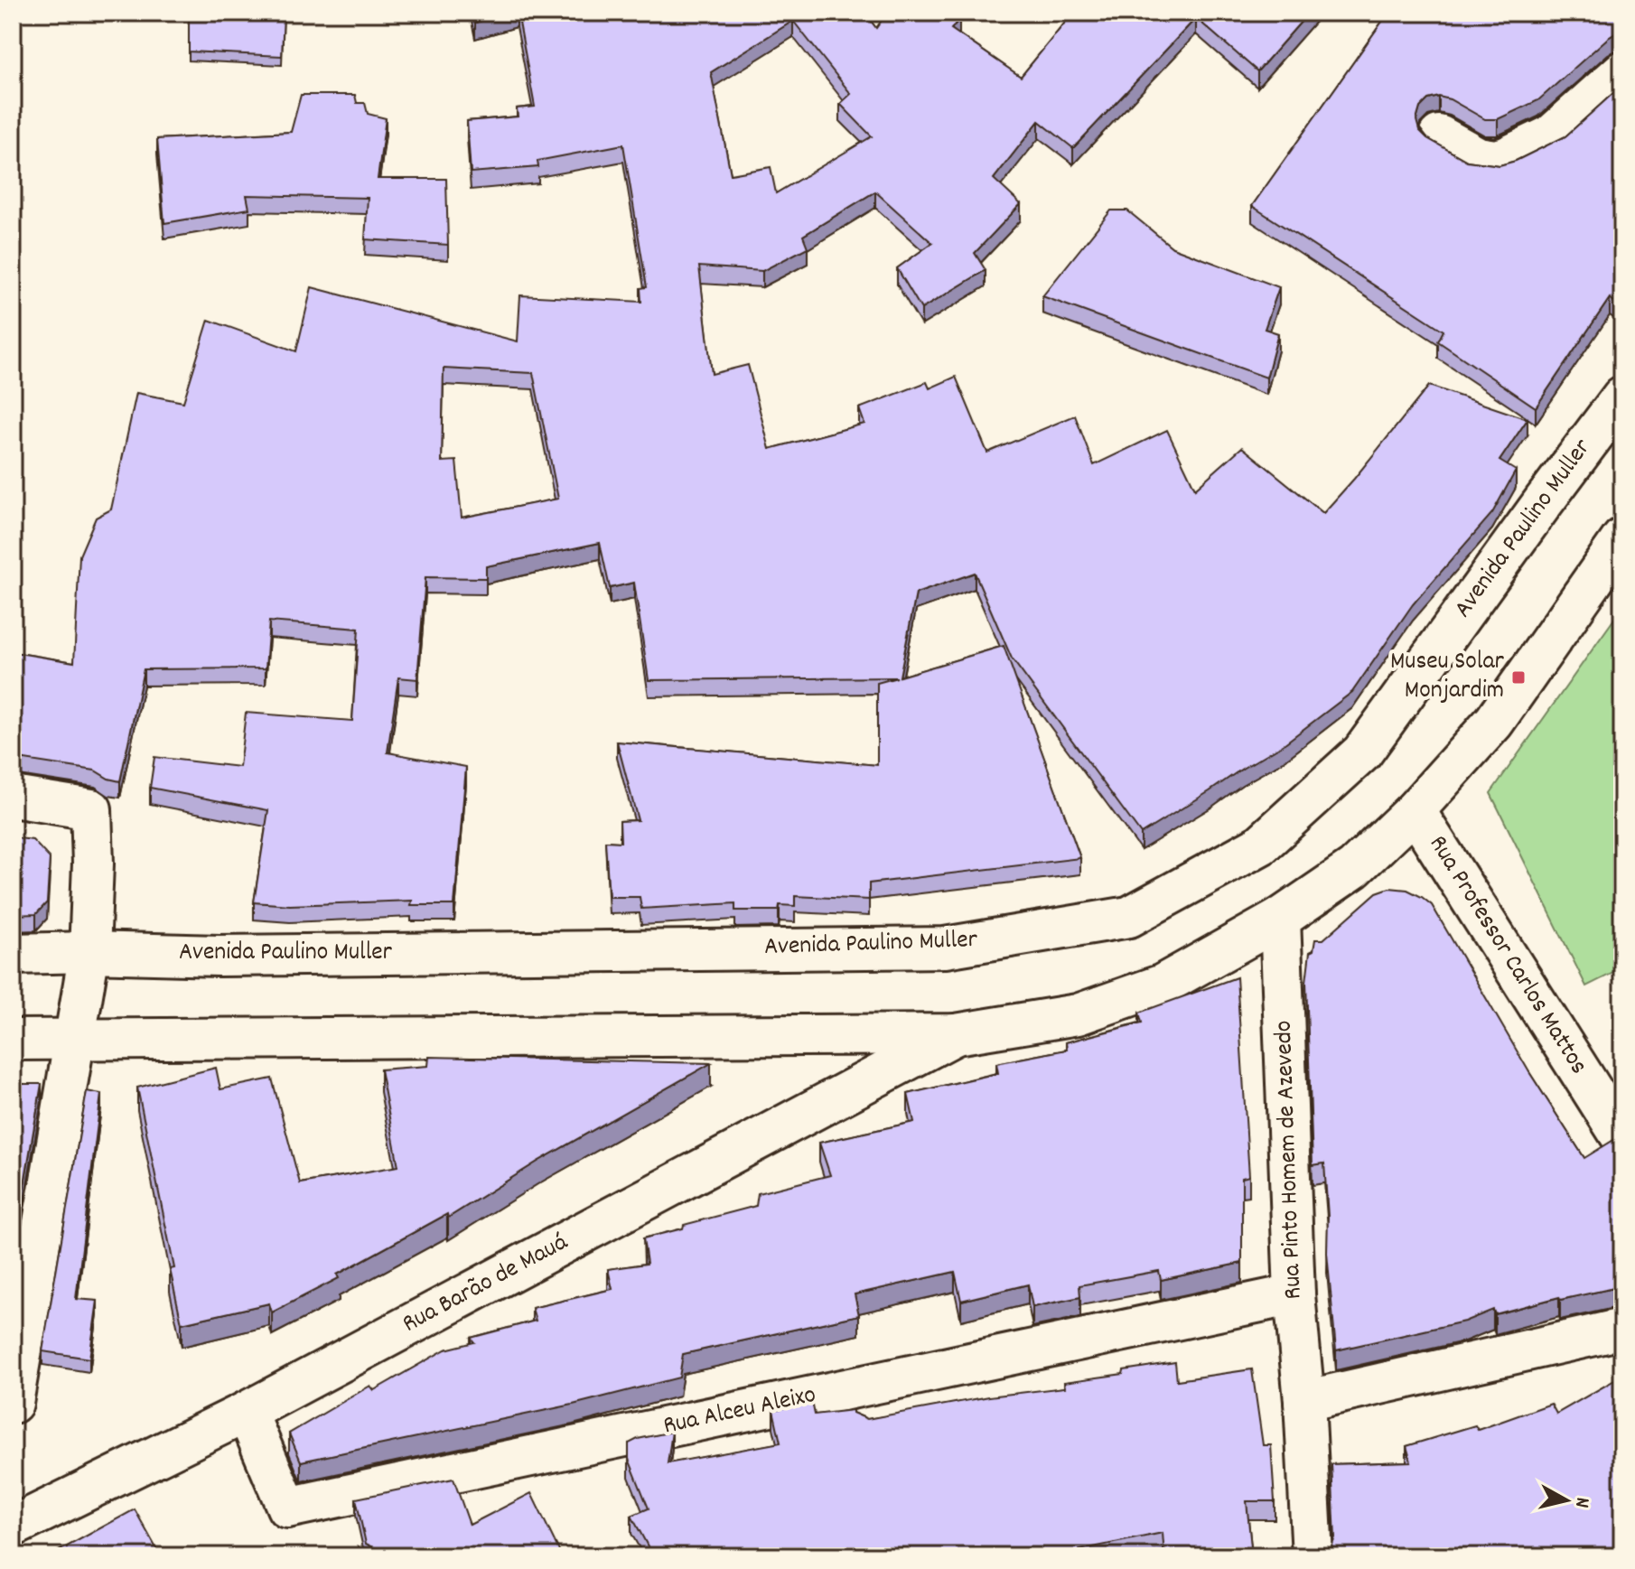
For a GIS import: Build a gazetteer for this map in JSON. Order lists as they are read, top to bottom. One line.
{"streets":{"street":["Avenida Paulino Muller","Rua Professor Carlos Mattos","Rua Pinto Homem de Azevedo","Rua Barão de Mauá","Rua Alceu Aleixo"]},"crossings":[["Rua Pinto Homem de Azevedo","Rua Alceu Aleixo"],["Rua Barão de Mauá","Rua Alceu Aleixo"]],"places":{"transit":["Museu Solar Monjardim"]},"north":"right"}
